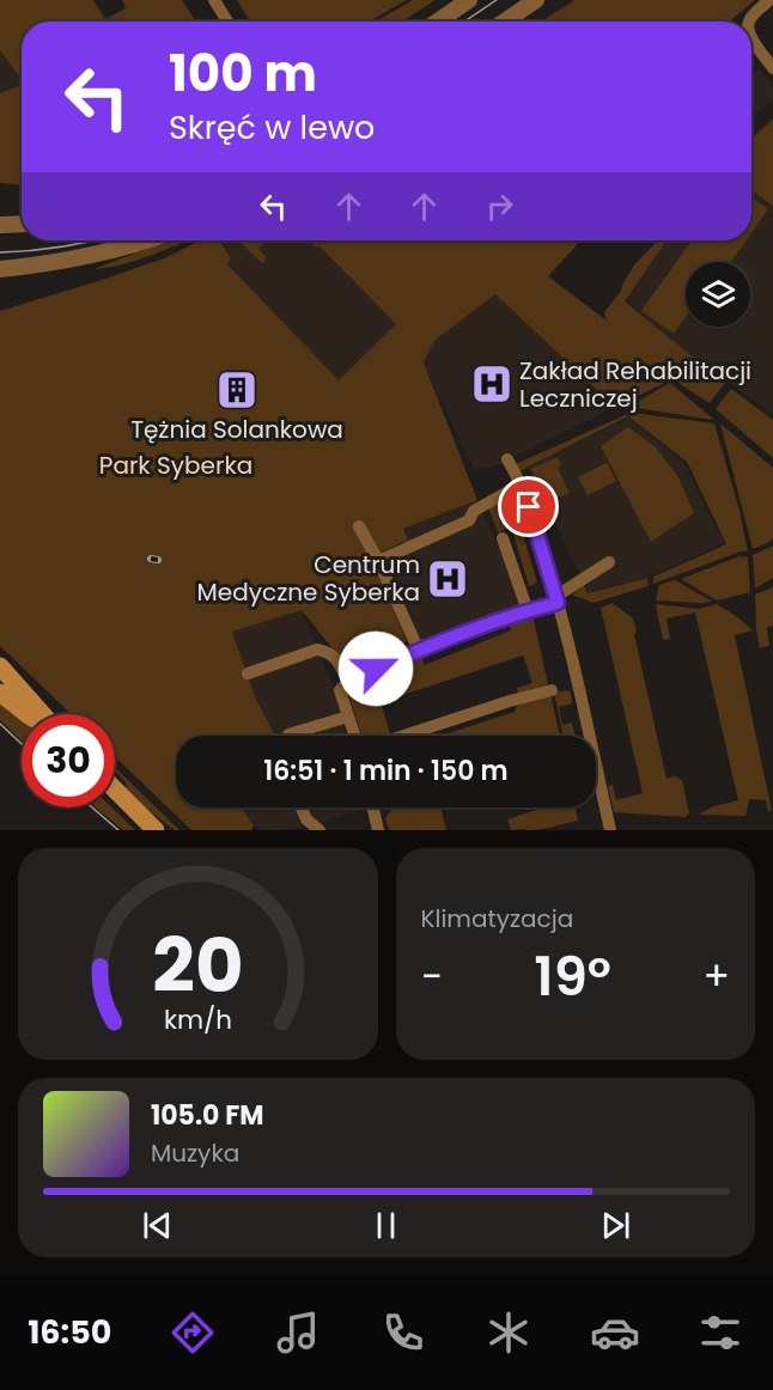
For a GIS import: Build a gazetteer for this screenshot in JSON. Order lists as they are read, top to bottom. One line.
{"parks":["Park Syberka"],"places":{"hospital":["Zakład Rehabilitacji Leczniczej","Centrum Medyczne Syberka"],"building":["Tężnia Solankowa"]},"page":{"turn":["100 m","Skręć w lewo"],"limit":"30","trip":"16:51 · 1 min · 150 m","tile":"Klimatyzacja","heat":["−","19°","+"],"song":["105.0 FM","Muzyka"],"tabs":"16:50","gauge":["20","km/h"]}}
